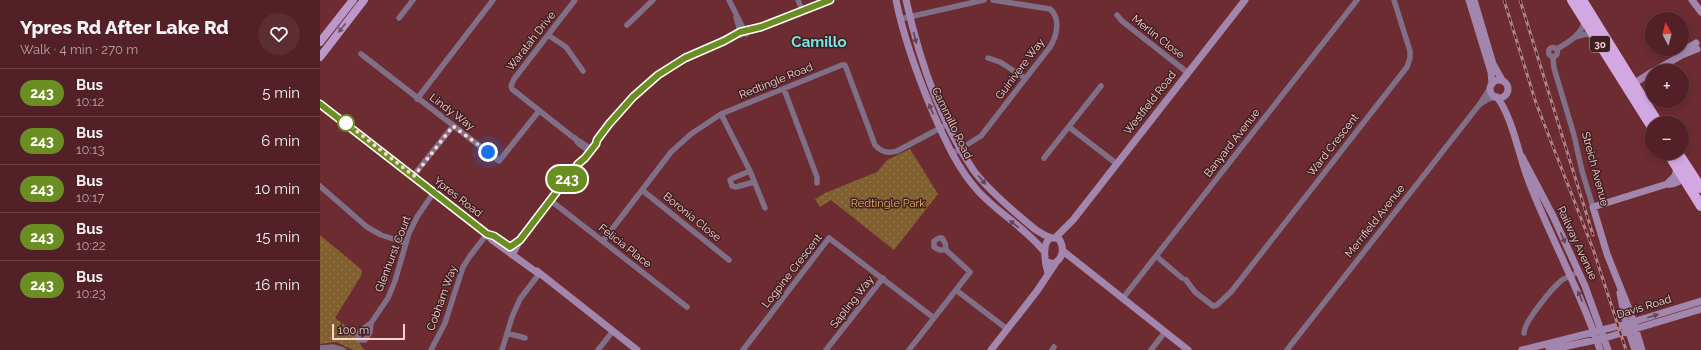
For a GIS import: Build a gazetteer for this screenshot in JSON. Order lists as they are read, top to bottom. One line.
{"streets":{"highway":["30"],"main road":["Westfield Road","Cammillo Road","Streich Avenue","Ypres Road","Railway Avenue","Davis Road"],"street":["Merlin Close","Waratah Drive","Guinivere Way","Redtingle Road","Lindy Way","Banyard Avenue","Ward Crescent","Boronia Close","Merrifield Avenue","Felicia Place","Glenhurst Court","Logpine Crescent","Cobham Way","Sapling Way"]},"crossings":[["Merlin Close","Westfield Road"],["Waratah Drive","Lindy Way"],["30","Streich Avenue"],["Guinivere Way","Cammillo Road"],["Redtingle Road","Cammillo Road"],["Redtingle Road","Boronia Close"],["Redtingle Road","Felicia Place"],["Westfield Road","Cammillo Road"],["Banyard Avenue","Ward Crescent"],["Streich Avenue","Davis Road"],["Ypres Road","Glenhurst Court"],["Ypres Road","Cobham Way"],["Merrifield Avenue","Railway Avenue"],["Railway Avenue","Davis Road"],["Logpine Crescent","Sapling Way"]],"districts":["Camillo"],"parks":["Redtingle Park"],"lines":["bus line 243"],"scale_bar":"100 m","north":"top","page":{"heading":["Ypres Rd After Lake Rd","Walk · 4 min · 270 m"],"on_map":"243","map_buttons":["+","−"],"list":[{"mark":"243","name":"Bus","note":"10:12","value":"5 min"},{"mark":"243","name":"Bus","note":"10:13","value":"6 min"},{"mark":"243","name":"Bus","note":"10:17","value":"10 min"},{"mark":"243","name":"Bus","note":"10:22","value":"15 min"},{"mark":"243","name":"Bus","note":"10:23","value":"16 min"}],"scale":"100 m"}}
